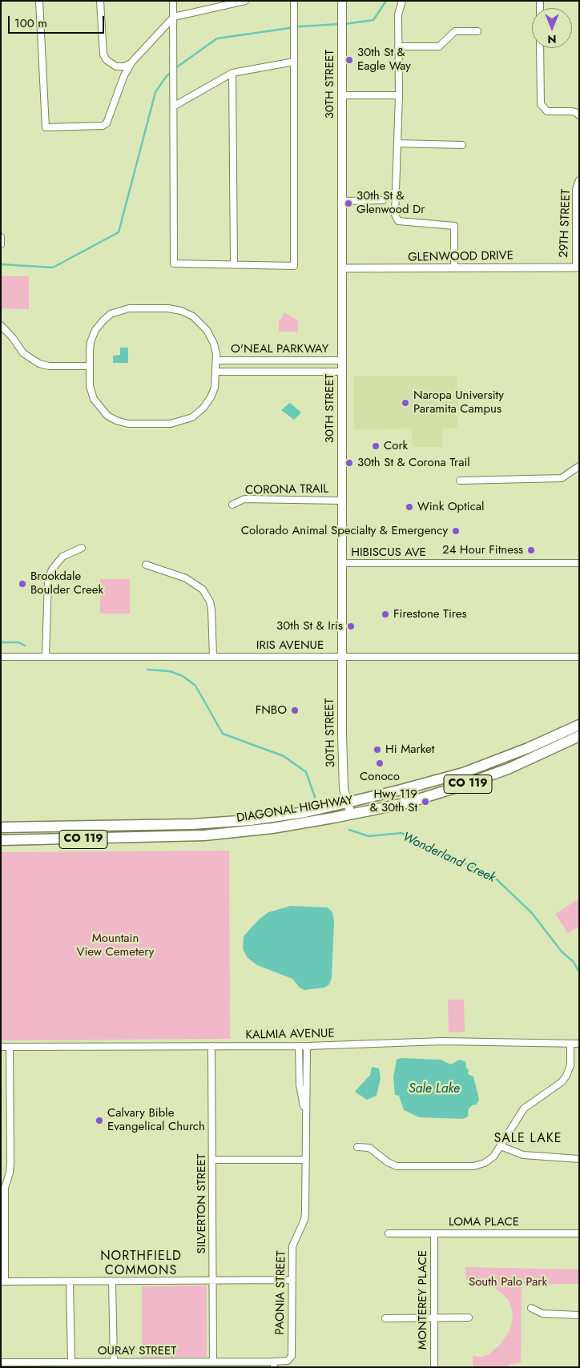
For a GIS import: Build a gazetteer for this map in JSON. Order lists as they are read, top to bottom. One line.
{"streets":{"highway":["CO 119","DIAGONAL HIGHWAY"],"main road":["30TH STREET"],"street":["29TH STREET","GLENWOOD DRIVE","O'NEAL PARKWAY","CORONA TRAIL","HIBISCUS AVE","IRIS AVENUE","KALMIA AVENUE","SILVERTON STREET","LOMA PLACE","PAONIA STREET","MONTEREY PLACE","OURAY STREET"]},"crossings":[["30TH STREET","GLENWOOD DRIVE"],["30TH STREET","O'NEAL PARKWAY"],["30TH STREET","CORONA TRAIL"],["30TH STREET","HIBISCUS AVE"],["30TH STREET","IRIS AVENUE"],["30TH STREET","DIAGONAL HIGHWAY"],["29TH STREET","GLENWOOD DRIVE"],["KALMIA AVENUE","SILVERTON STREET"],["KALMIA AVENUE","PAONIA STREET"],["SILVERTON STREET","OURAY STREET"],["LOMA PLACE","MONTEREY PLACE"],["PAONIA STREET","OURAY STREET"]],"districts":["SALE LAKE","NORTHFIELD COMMONS"],"water":["Wonderland Creek","Sale Lake"],"parks":["Mountain View Cemetery","South Palo Park"],"places":["30th St & Eagle Way","30th St & Glenwood Dr","Naropa University Paramita Campus","Cork","30th St & Corona Trail","Wink Optical","Colorado Animal Specialty & Emergency","24 Hour Fitness","Brookdale Boulder Creek","Firestone Tires","30th St & Iris","FNBO","Hi Market","Conoco","Hwy 119 & 30th St","Calvary Bible Evangelical Church"],"scale_bar":"100 m","north":"bottom"}
